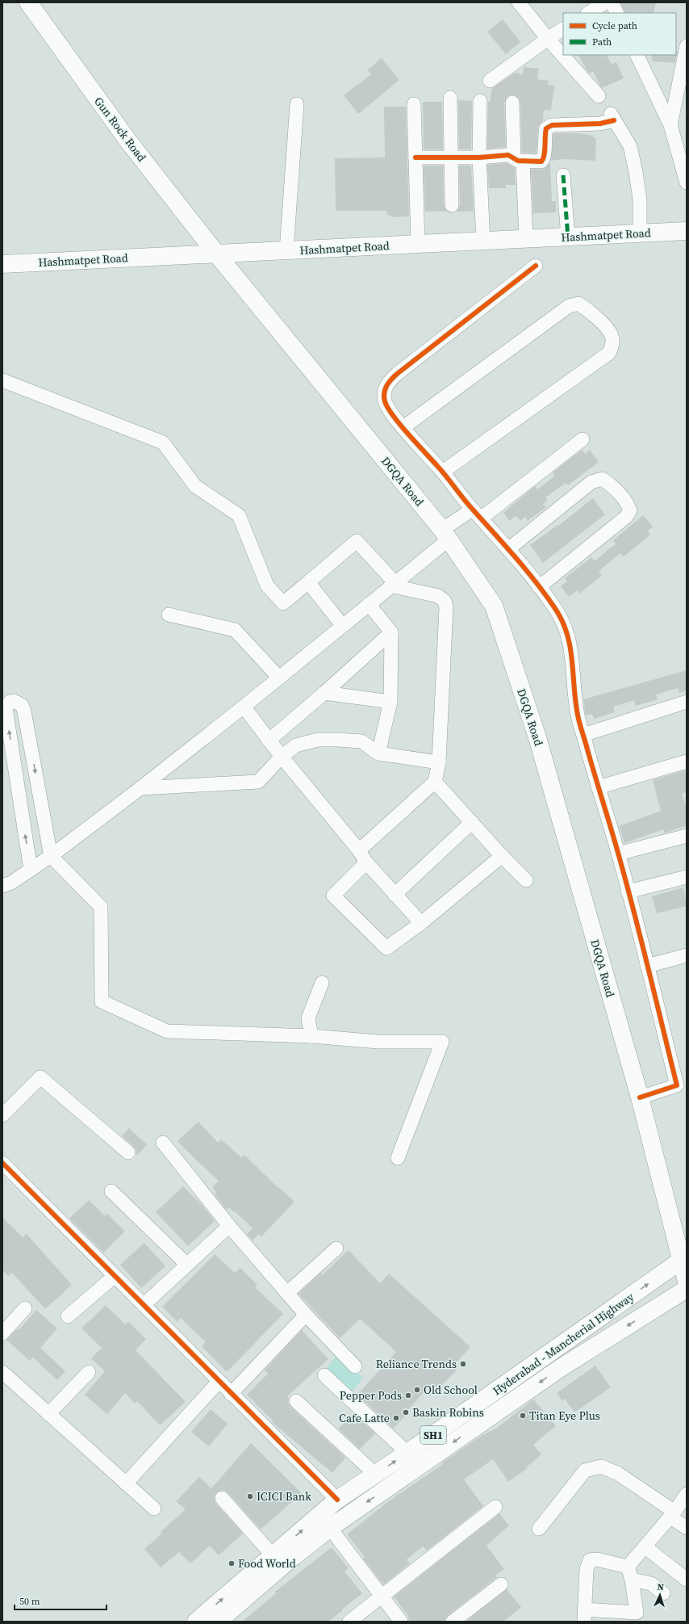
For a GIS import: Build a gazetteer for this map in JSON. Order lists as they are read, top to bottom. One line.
{"streets":{"main road":["Gun Rock Road","Hashmatpet Road","DGQA Road","Hyderabad - Mancherial Highway","SH1"]},"crossings":[["Gun Rock Road","Hashmatpet Road"],["Gun Rock Road","DGQA Road"],["Hashmatpet Road","DGQA Road"],["DGQA Road","Hyderabad - Mancherial Highway"]],"places":["Reliance Trends","Old School","Pepper Pods","Baskin Robins","Titan Eye Plus","Cafe Latte","ICICI Bank","Food World"],"legend":["Cycle path","Path"],"scale_bar":"50 m","north":"top"}
